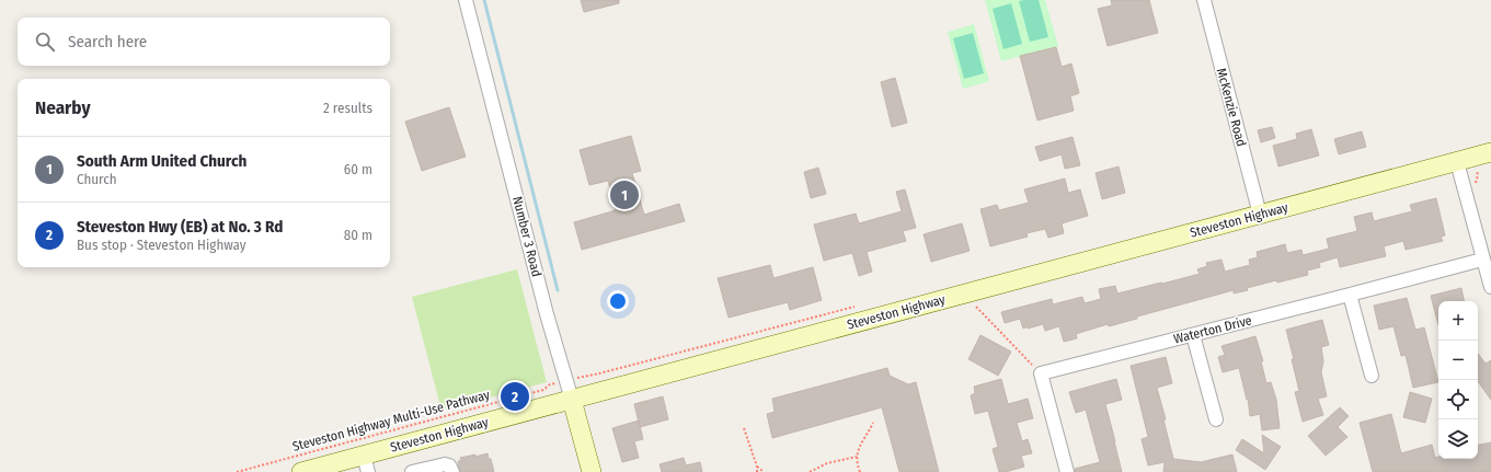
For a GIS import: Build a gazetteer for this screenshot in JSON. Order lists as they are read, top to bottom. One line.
{"streets":{"main road":["Steveston Highway","Number 3 Road"],"street":["McKenzie Road","Waterton Drive"],"path":["Steveston Highway Multi-Use Pathway"]},"crossings":[["McKenzie Road","Steveston Highway"],["Steveston Highway","Number 3 Road"]],"page":{"search":"Search here","heading":["Nearby","2 results"],"list":[{"mark":"1","name":"South Arm United Church","note":"Church","value":"60 m"},{"mark":"2","name":"Steveston Hwy (EB) at No. 3 Rd","note":"Bus stop · Steveston Highway","value":"80 m"}],"pins":["1","2"],"map_buttons":["+","−"]}}
